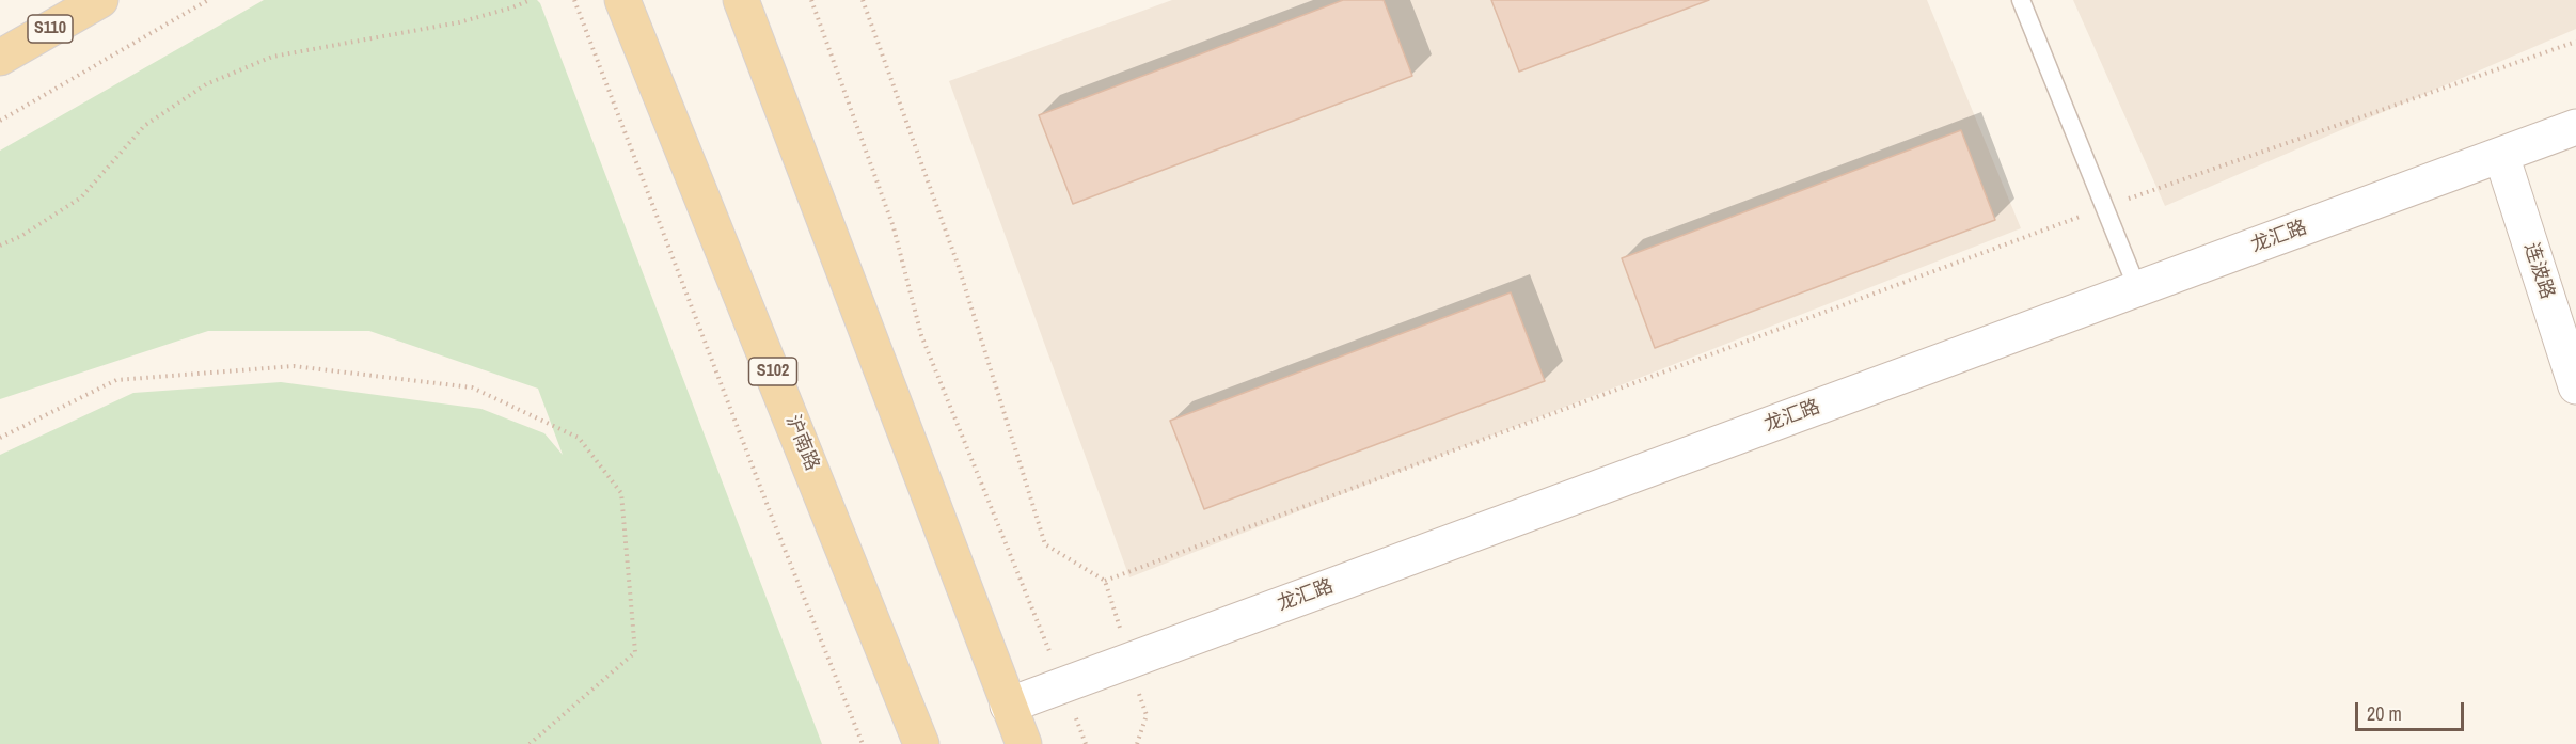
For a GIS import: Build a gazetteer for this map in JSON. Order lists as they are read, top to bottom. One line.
{"streets":{"main road":["S110","S102","沪南路"],"street":["龙汇路","连波路"]},"crossings":[["龙汇路","连波路"]],"scale_bar":"20 m"}
